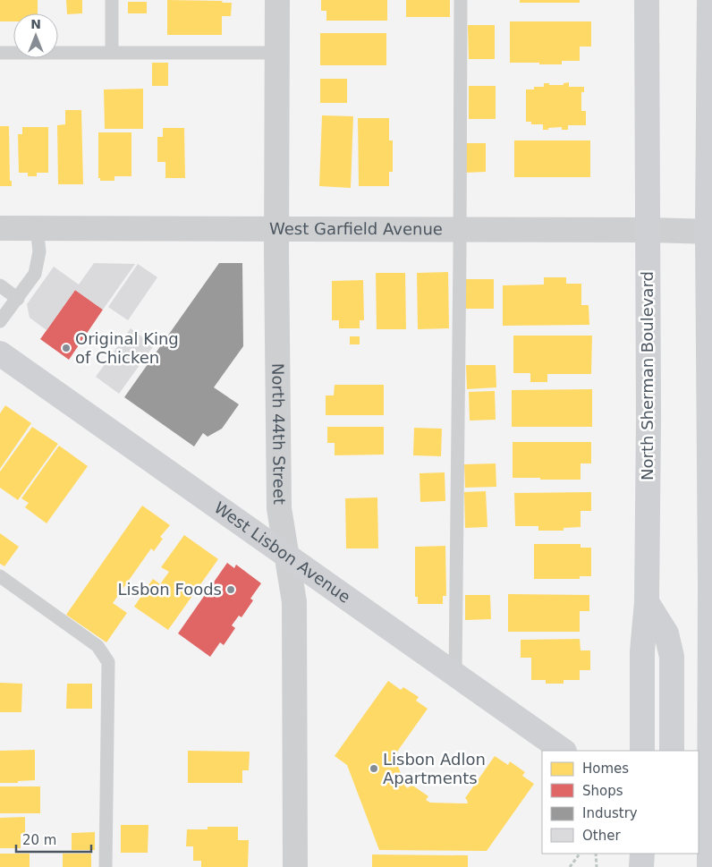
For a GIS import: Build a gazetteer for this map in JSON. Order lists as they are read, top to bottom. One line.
{"streets":{"main road":["North Sherman Boulevard","West Lisbon Avenue"],"street":["West Garfield Avenue","North 44th Street"]},"crossings":[["West Garfield Avenue","North Sherman Boulevard"],["West Garfield Avenue","North 44th Street"],["North 44th Street","West Lisbon Avenue"]],"places":["Original King of Chicken","Lisbon Foods","Lisbon Adlon Apartments"],"legend":["Homes","Shops","Industry","Other"],"scale_bar":"20 m","north":"top"}
